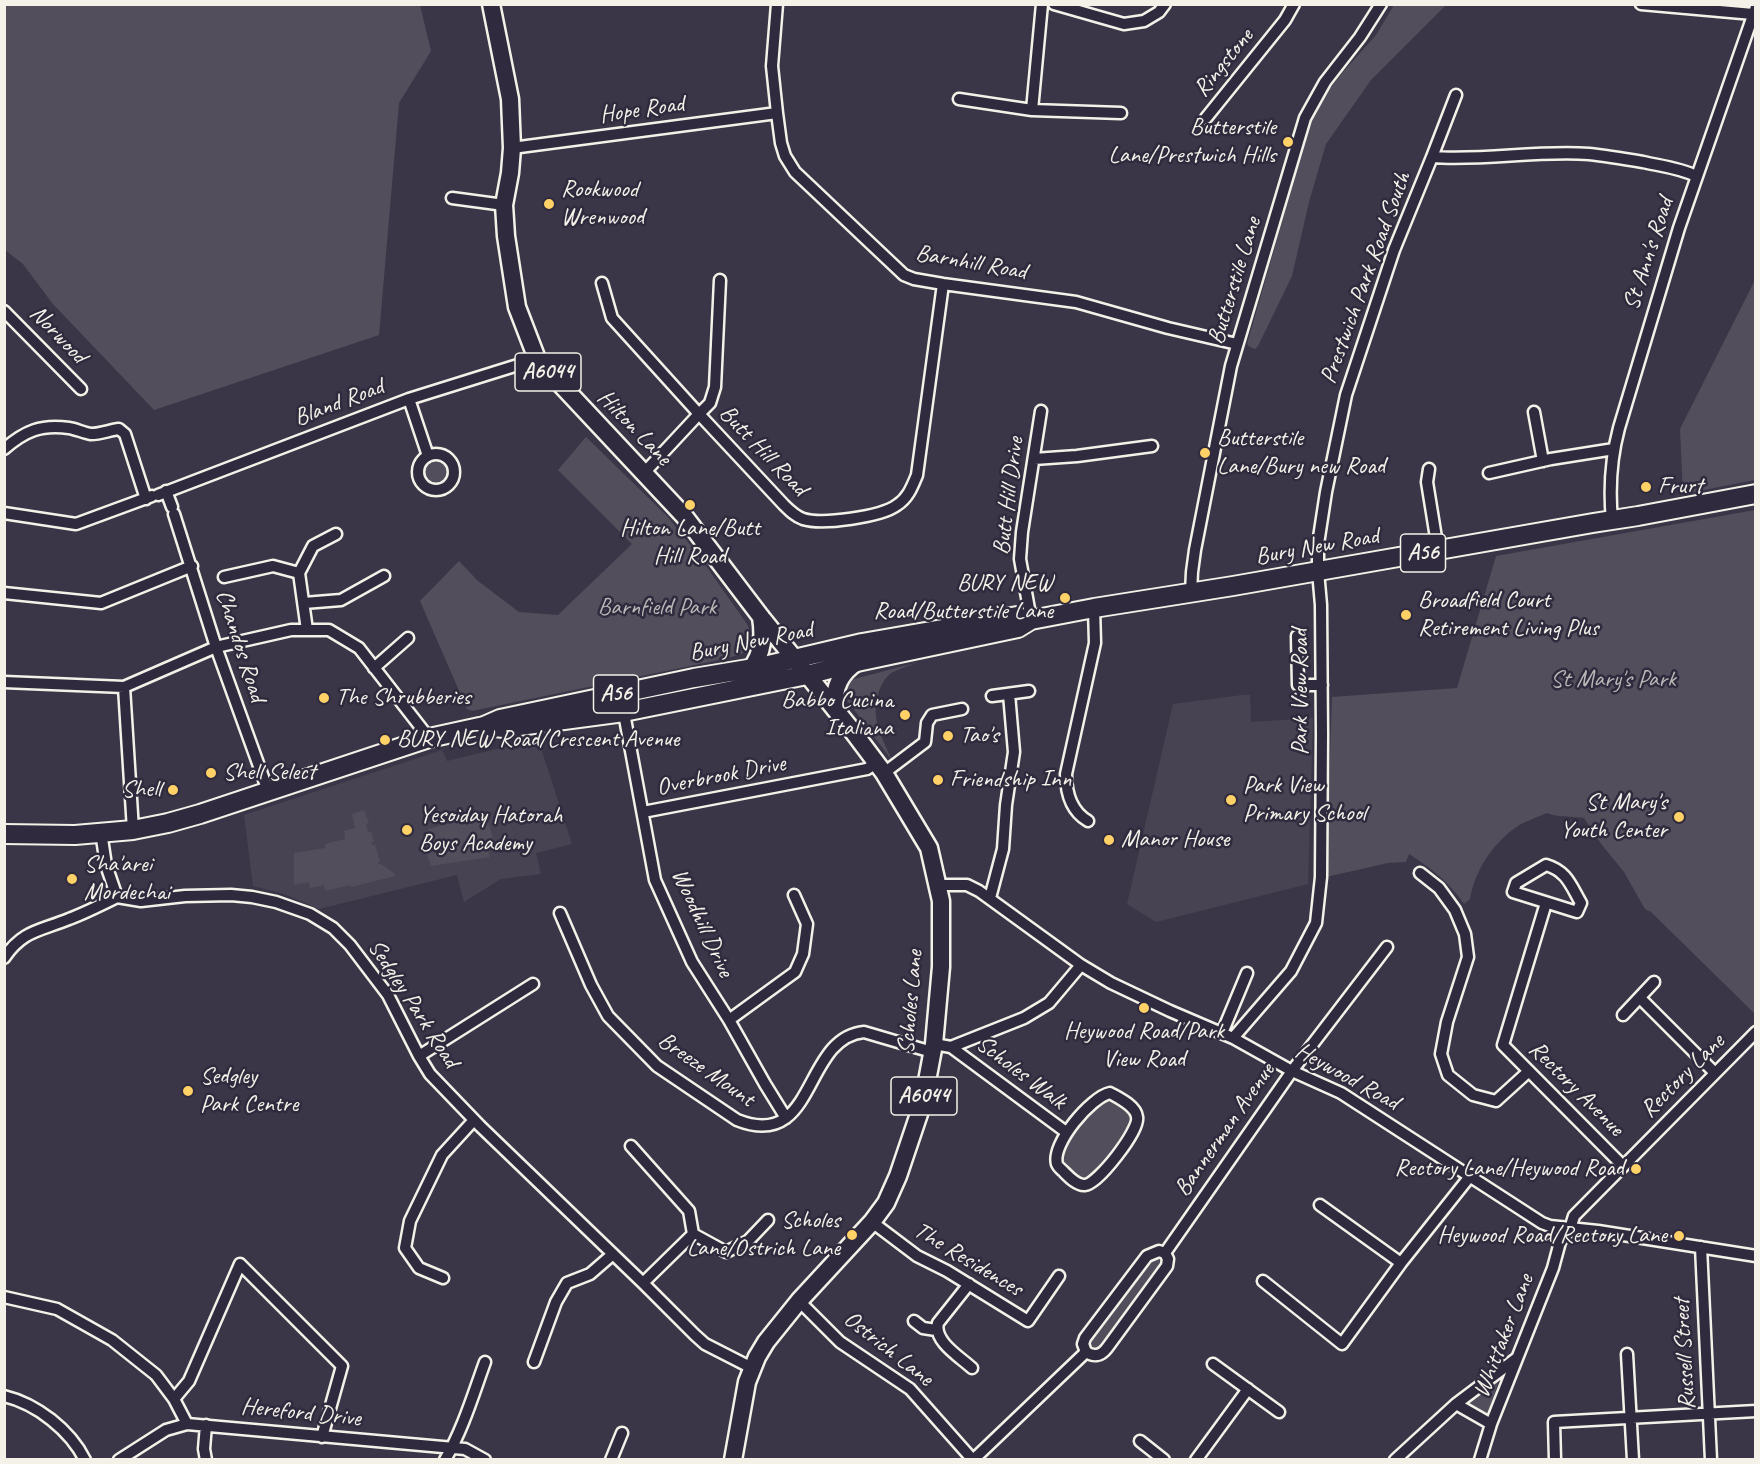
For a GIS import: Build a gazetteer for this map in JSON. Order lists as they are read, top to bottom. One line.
{"streets":{"highway":["Bury New Road","A56"],"main road":["A6044","Hilton Lane","Scholes Lane"],"street":["Ringstone","Hope Road","St Ann's Road","Barnhill Road","Prestwich Park Road South","Butterstile Lane","Norwood","Bland Road","Butt Hill Road","Butt Hill Drive","Chandos Road","Park View Road","Overbrook Drive","Woodhill Drive","Sedgley Park Road","Breeze Mount","Scholes Walk","Rectory Lane","Heywood Road","Rectory Avenue","Bannerman Avenue","The Residences","Whittaker Lane","Ostrich Lane","Russell Street","Hereford Drive"]},"crossings":[["Hope Road","Barnhill Road"],["Hope Road","Hilton Lane"],["St Ann's Road","Prestwich Park Road South"],["St Ann's Road","Bury New Road"],["Barnhill Road","Butterstile Lane"],["Barnhill Road","Butt Hill Road"],["Prestwich Park Road South","Bury New Road"],["Prestwich Park Road South","Park View Road"],["Butterstile Lane","Bury New Road"],["Bland Road","Hilton Lane"],["Bland Road","Chandos Road"],["Hilton Lane","Butt Hill Road"],["Hilton Lane","Bury New Road"],["Hilton Lane","Scholes Lane"],["Butt Hill Drive","Bury New Road"],["Bury New Road","Chandos Road"],["Bury New Road","Park View Road"],["Bury New Road","Woodhill Drive"],["Bury New Road","Scholes Lane"],["Park View Road","Heywood Road"],["Overbrook Drive","Woodhill Drive"],["Overbrook Drive","Scholes Lane"],["Woodhill Drive","Breeze Mount"],["Scholes Lane","Sedgley Park Road"],["Scholes Lane","Scholes Walk"],["Scholes Lane","Heywood Road"],["Scholes Lane","The Residences"],["Scholes Lane","Ostrich Lane"],["Rectory Lane","Heywood Road"],["Rectory Lane","Rectory Avenue"],["Rectory Lane","Whittaker Lane"],["Heywood Road","Bannerman Avenue"],["Heywood Road","Whittaker Lane"],["Heywood Road","Russell Street"],["Bannerman Avenue","Ostrich Lane"]],"parks":["Barnfield Park","St Mary's Park"],"places":["Butterstile Lane/Prestwich Hills","Rookwood Wrenwood","Butterstile Lane/Bury new Road","Frurt","Hilton Lane/Butt Hill Road","BURY NEW Road/Butterstile Lane","Broadfield Court Retirement Living Plus","The Shrubberies","Babbo Cucina Italiana","Tao's","BURY NEW Road/Crescent Avenue","Shell Select","Friendship Inn","Shell","Park View Primary School","St Mary's Youth Center","Yesoiday Hatorah Boys Academy","Manor House","Sha'arei Mordechai","Heywood Road/Park View Road","Sedgley Park Centre","Rectory Lane/Heywood Road","Scholes Lane/Ostrich Lane","Heywood Road/Rectory Lane"]}
